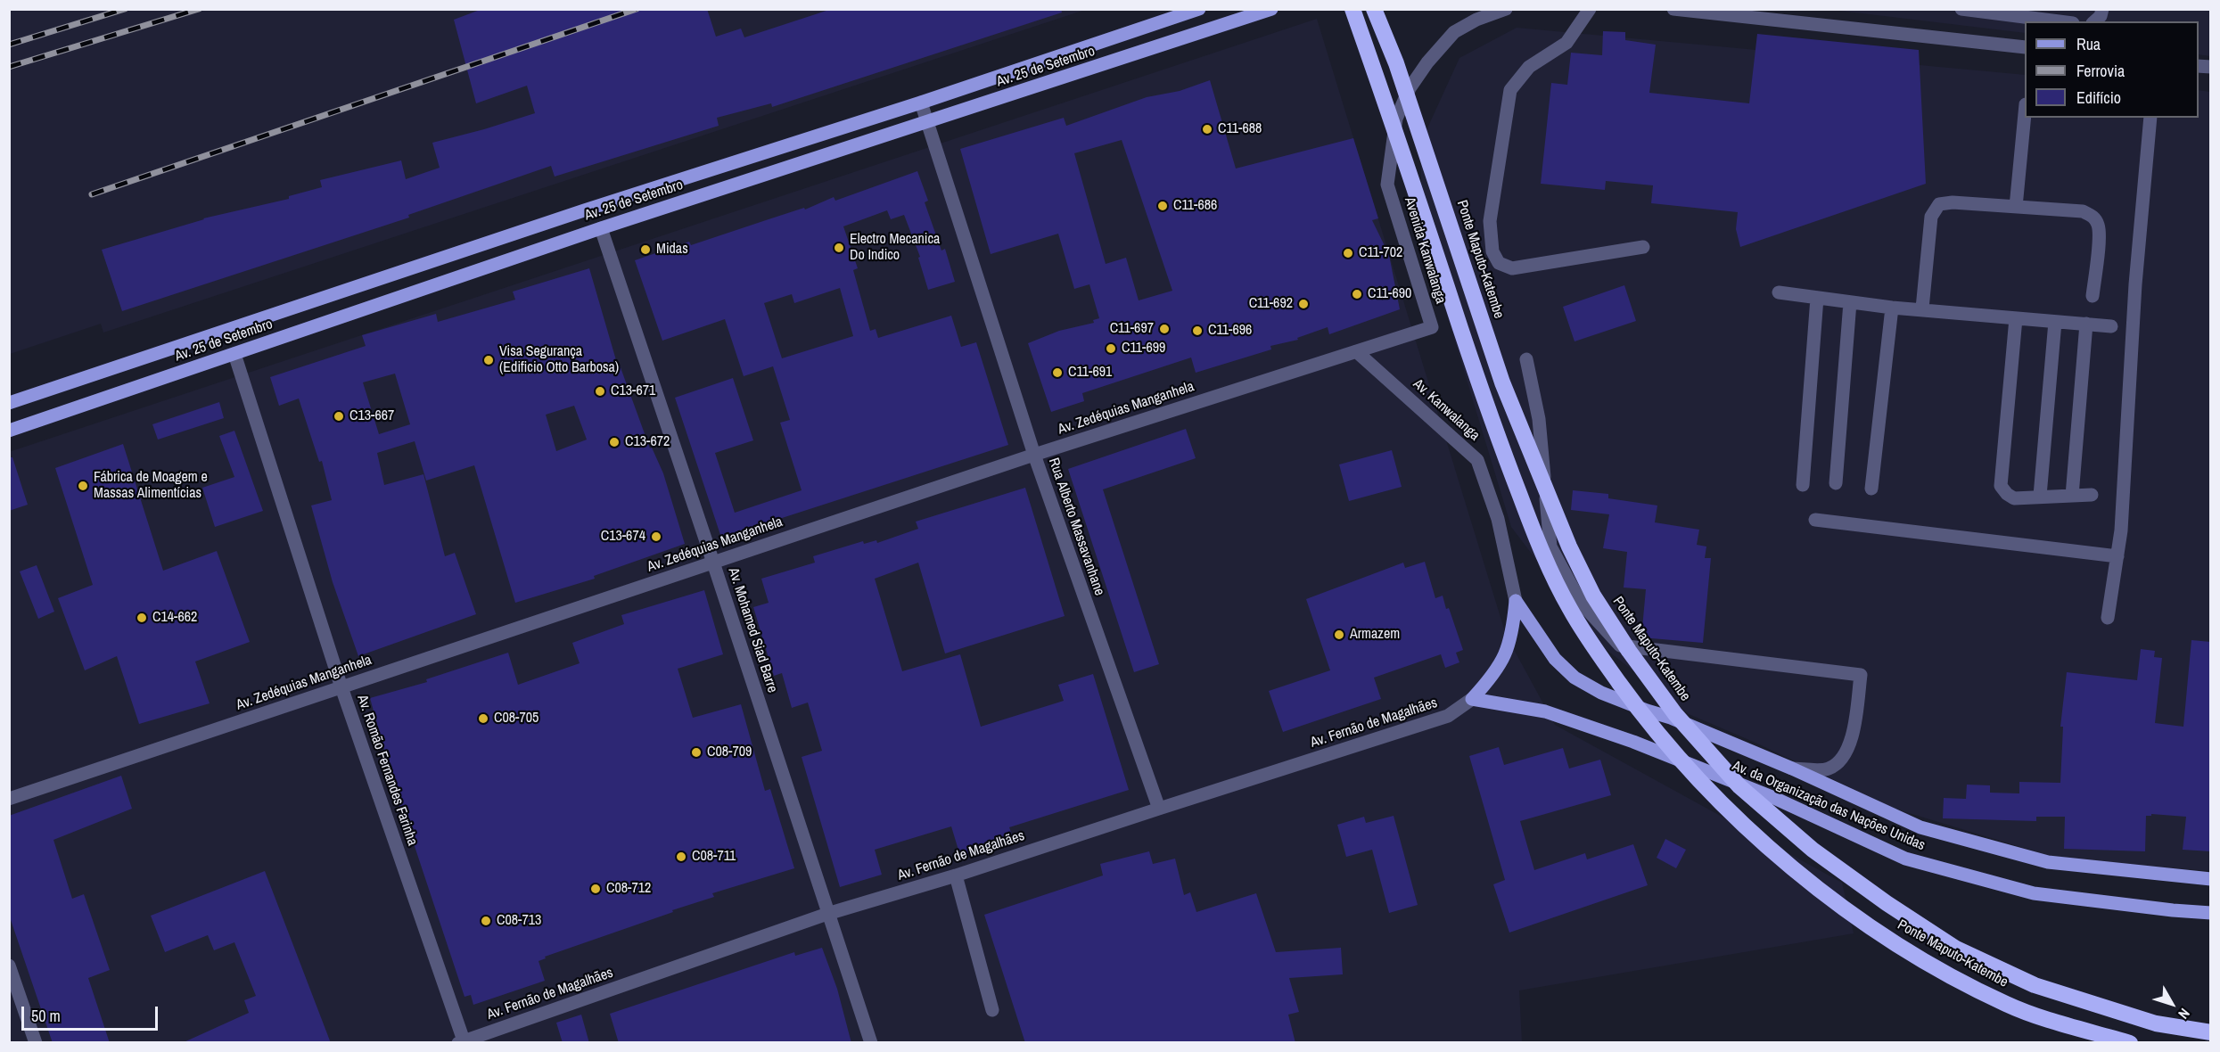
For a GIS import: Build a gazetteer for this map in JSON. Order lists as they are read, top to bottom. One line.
{"streets":{"highway":["Ponte Maputo-Katembe"],"main road":["Av. 25 de Setembro","Av. da Organização das Nações Unidas"],"street":["Avenida Kanwalanga","Av. Zedéquias Manganhela","Av. Kanwalanga","Rua Alberto Massavanhane","Av. Mohamed Siad Barre","Av. Fernão de Magalhães","Av. Romão Fernandes Farinha"]},"crossings":[["Av. 25 de Setembro","Rua Alberto Massavanhane"],["Av. 25 de Setembro","Av. Mohamed Siad Barre"],["Av. 25 de Setembro","Av. Romão Fernandes Farinha"],["Avenida Kanwalanga","Av. Zedéquias Manganhela"],["Av. Zedéquias Manganhela","Av. Kanwalanga"],["Av. Zedéquias Manganhela","Rua Alberto Massavanhane"],["Av. Zedéquias Manganhela","Av. Mohamed Siad Barre"],["Av. Zedéquias Manganhela","Av. Romão Fernandes Farinha"],["Av. Kanwalanga","Av. da Organização das Nações Unidas"],["Rua Alberto Massavanhane","Av. Fernão de Magalhães"],["Av. Mohamed Siad Barre","Av. Fernão de Magalhães"],["Av. Fernão de Magalhães","Av. Romão Fernandes Farinha"],["Av. Fernão de Magalhães","Av. da Organização das Nações Unidas"]],"places":["C11-688","C11-686","Electro Mecanica Do Indico","Midas","C11-702","C11-690","C11-692","C11-697","C11-696","C11-699","Visa Segurança (Edificio Otto Barbosa)","C11-691","C13-671","C13-667","C13-672","Fábrica de Moagem e Massas Alimentícias","C13-674","C14-662","Armazem","C08-705","C08-709","C08-711","C08-712","C08-713"],"legend":["Rua","Ferrovia","Edifício"],"scale_bar":"50 m","north":"bottom right"}
